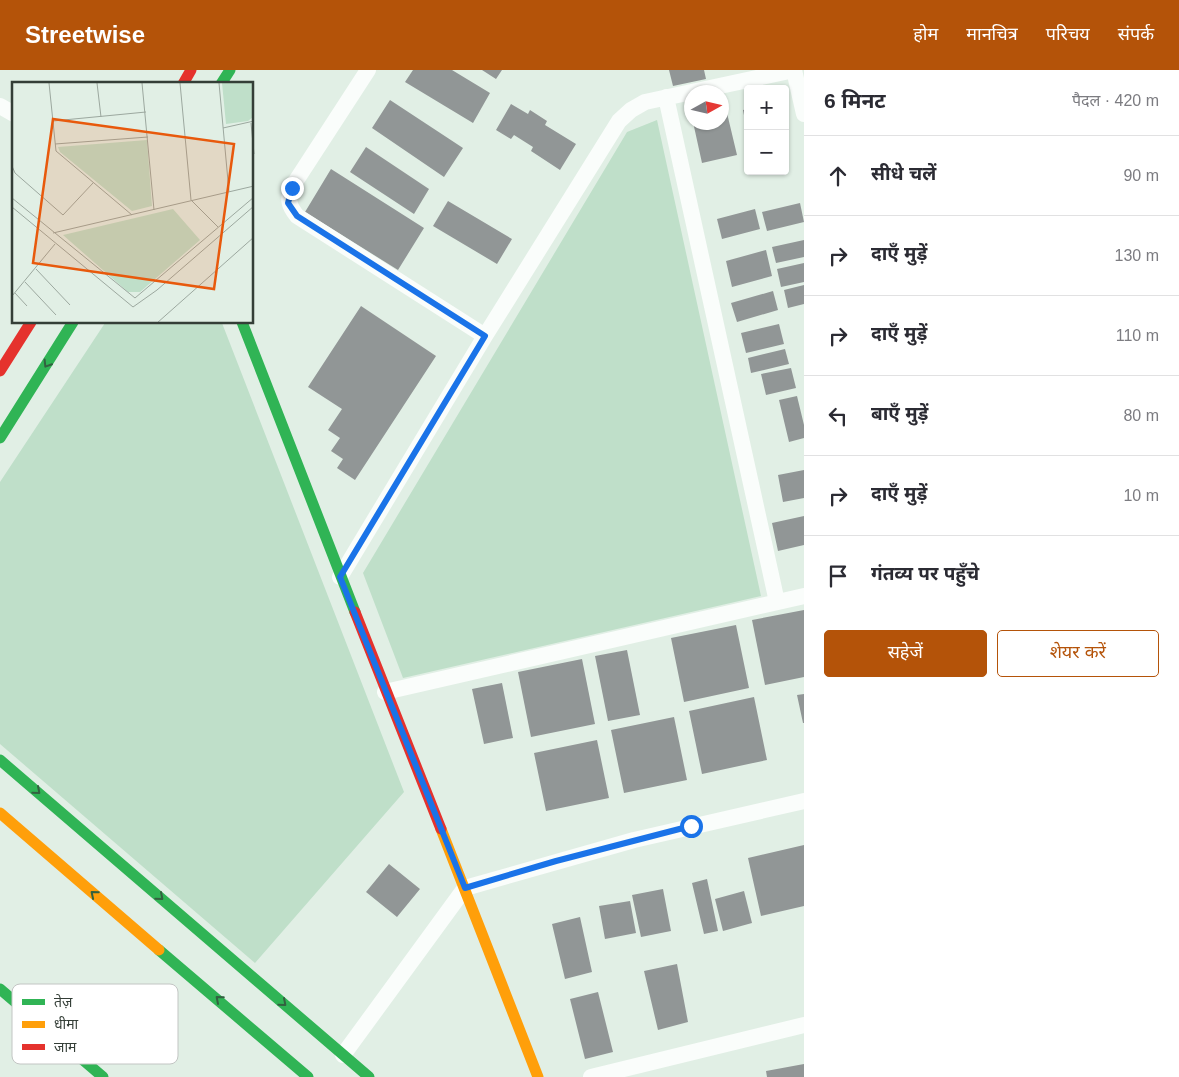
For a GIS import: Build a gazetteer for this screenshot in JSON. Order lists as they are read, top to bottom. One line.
{"legend":["तेज़","धीमा","जाम"],"north":"right","page":{"header":"Streetwise","nav":["होम","मानचित्र","परिचय","संपर्क"],"heading":["6 मिनट","पैदल · 420 m"],"map_buttons":["+","−"],"list":[["सीधे चलें","90 m"],["दाएँ मुड़ें","130 m"],["दाएँ मुड़ें","110 m"],["बाएँ मुड़ें","80 m"],["दाएँ मुड़ें","10 m"],"गंतव्य पर पहुँचे"],"buttons":["सहेजें","शेयर करें"]}}
